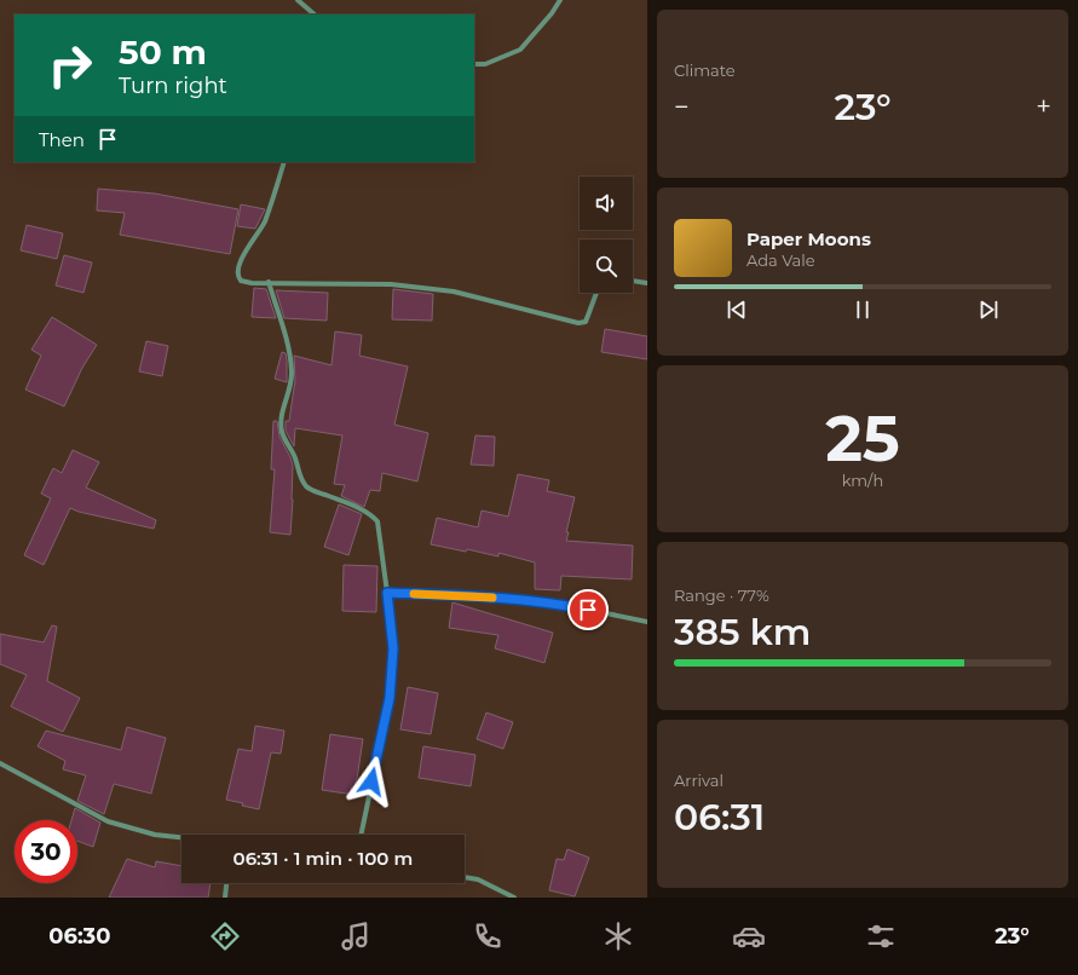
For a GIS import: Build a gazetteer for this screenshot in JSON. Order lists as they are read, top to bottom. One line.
{"page":{"tile":["Climate",["25","km/h"],["Range · 77%","385 km"],["Arrival","06:31"]],"turn":["50 m","Turn right"],"heat":["−","23°","+"],"then":"Then","song":["Paper Moons","Ada Vale"],"limit":"30","trip":"06:31 · 1 min · 100 m","tabs":["06:30","23°"]}}
